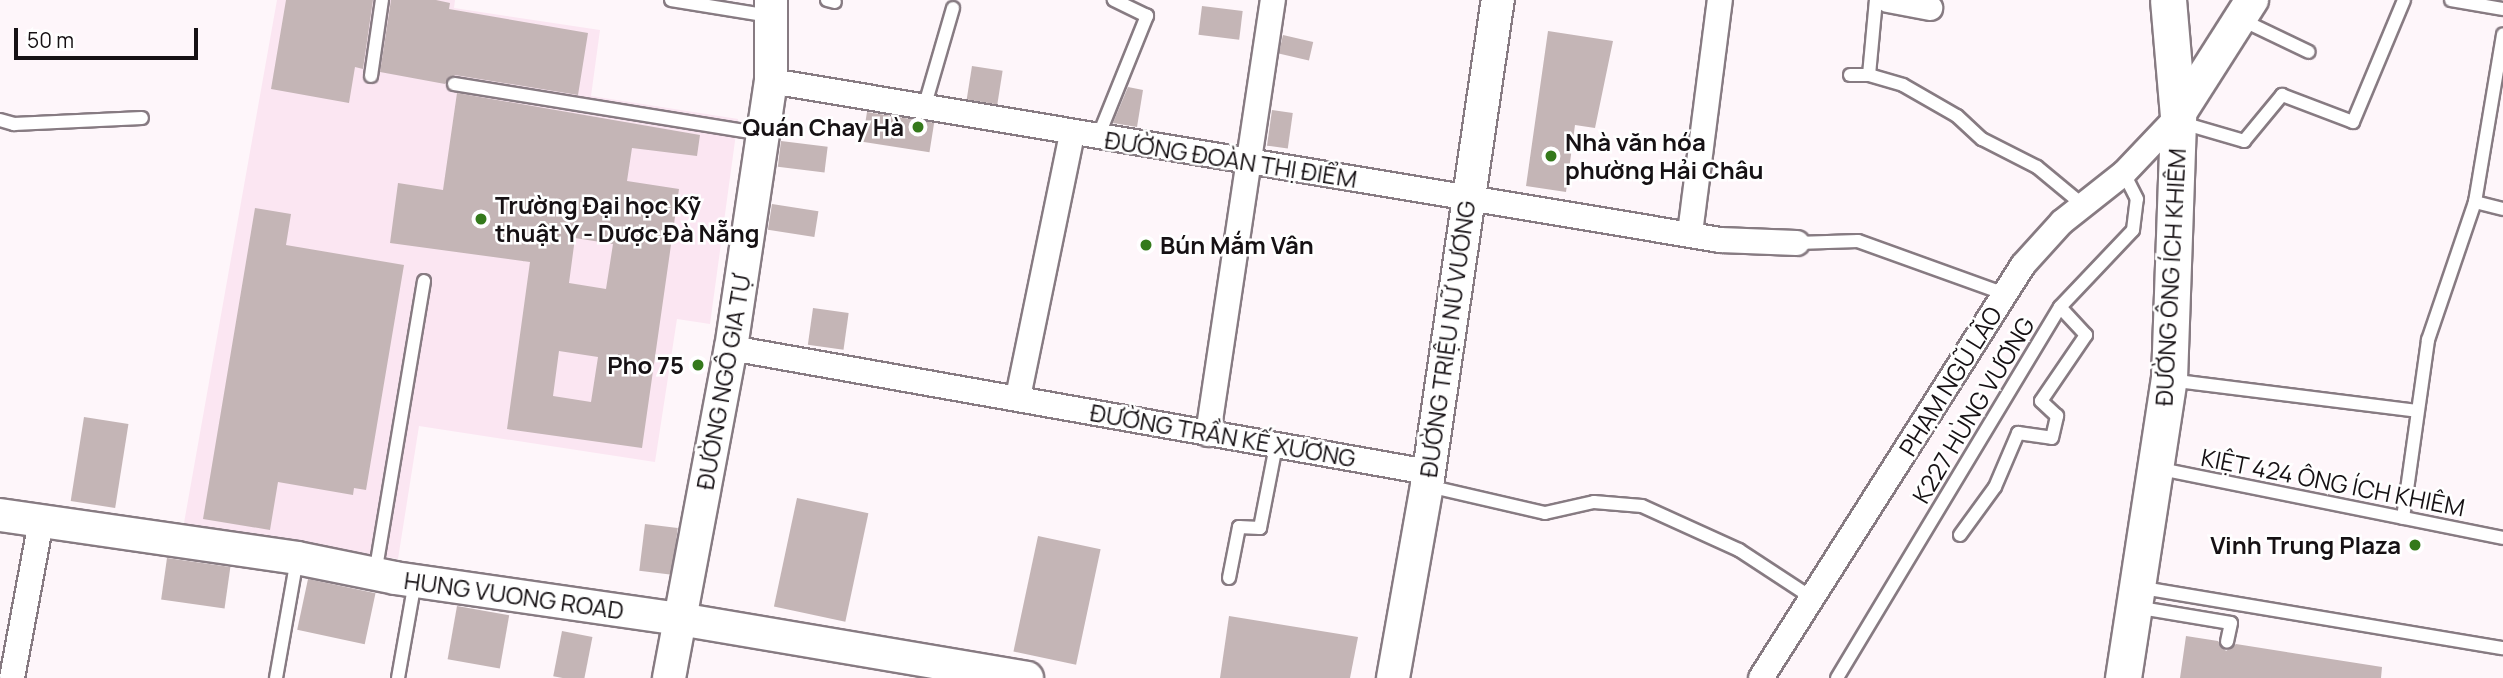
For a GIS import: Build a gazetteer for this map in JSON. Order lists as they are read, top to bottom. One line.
{"streets":{"main road":["ĐƯỜNG ÔNG ÍCH KHIÊM"],"street":["ĐƯỜNG ĐOÀN THỊ ĐIỂM","ĐƯỜNG TRIỆU NỮ VƯƠNG","PHẠM NGŨ LÃO","ĐƯỜNG NGÔ GIA TỰ","ĐƯỜNG TRẦN KẾ XƯƠNG","HUNG VUONG ROAD"],"lane":["K227 HÙNG VƯƠNG","KIỆT 424 ÔNG ÍCH KHIÊM"]},"crossings":[["ĐƯỜNG ĐOÀN THỊ ĐIỂM","ĐƯỜNG TRIỆU NỮ VƯƠNG"],["ĐƯỜNG ĐOÀN THỊ ĐIỂM","ĐƯỜNG NGÔ GIA TỰ"],["ĐƯỜNG ÔNG ÍCH KHIÊM","PHẠM NGŨ LÃO"],["ĐƯỜNG ÔNG ÍCH KHIÊM","KIỆT 424 ÔNG ÍCH KHIÊM"],["ĐƯỜNG TRIỆU NỮ VƯƠNG","ĐƯỜNG TRẦN KẾ XƯƠNG"],["PHẠM NGŨ LÃO","K227 HÙNG VƯƠNG"],["ĐƯỜNG NGÔ GIA TỰ","ĐƯỜNG TRẦN KẾ XƯƠNG"],["ĐƯỜNG NGÔ GIA TỰ","HUNG VUONG ROAD"]],"places":["Quán Chay Hà","Nhà văn hóa phường Hải Châu","Trường Đại học Kỹ thuật Y - Dược Đà Nẵng","Bún Mắm Vân","Pho 75","Vinh Trung Plaza"],"scale_bar":"50 m"}
